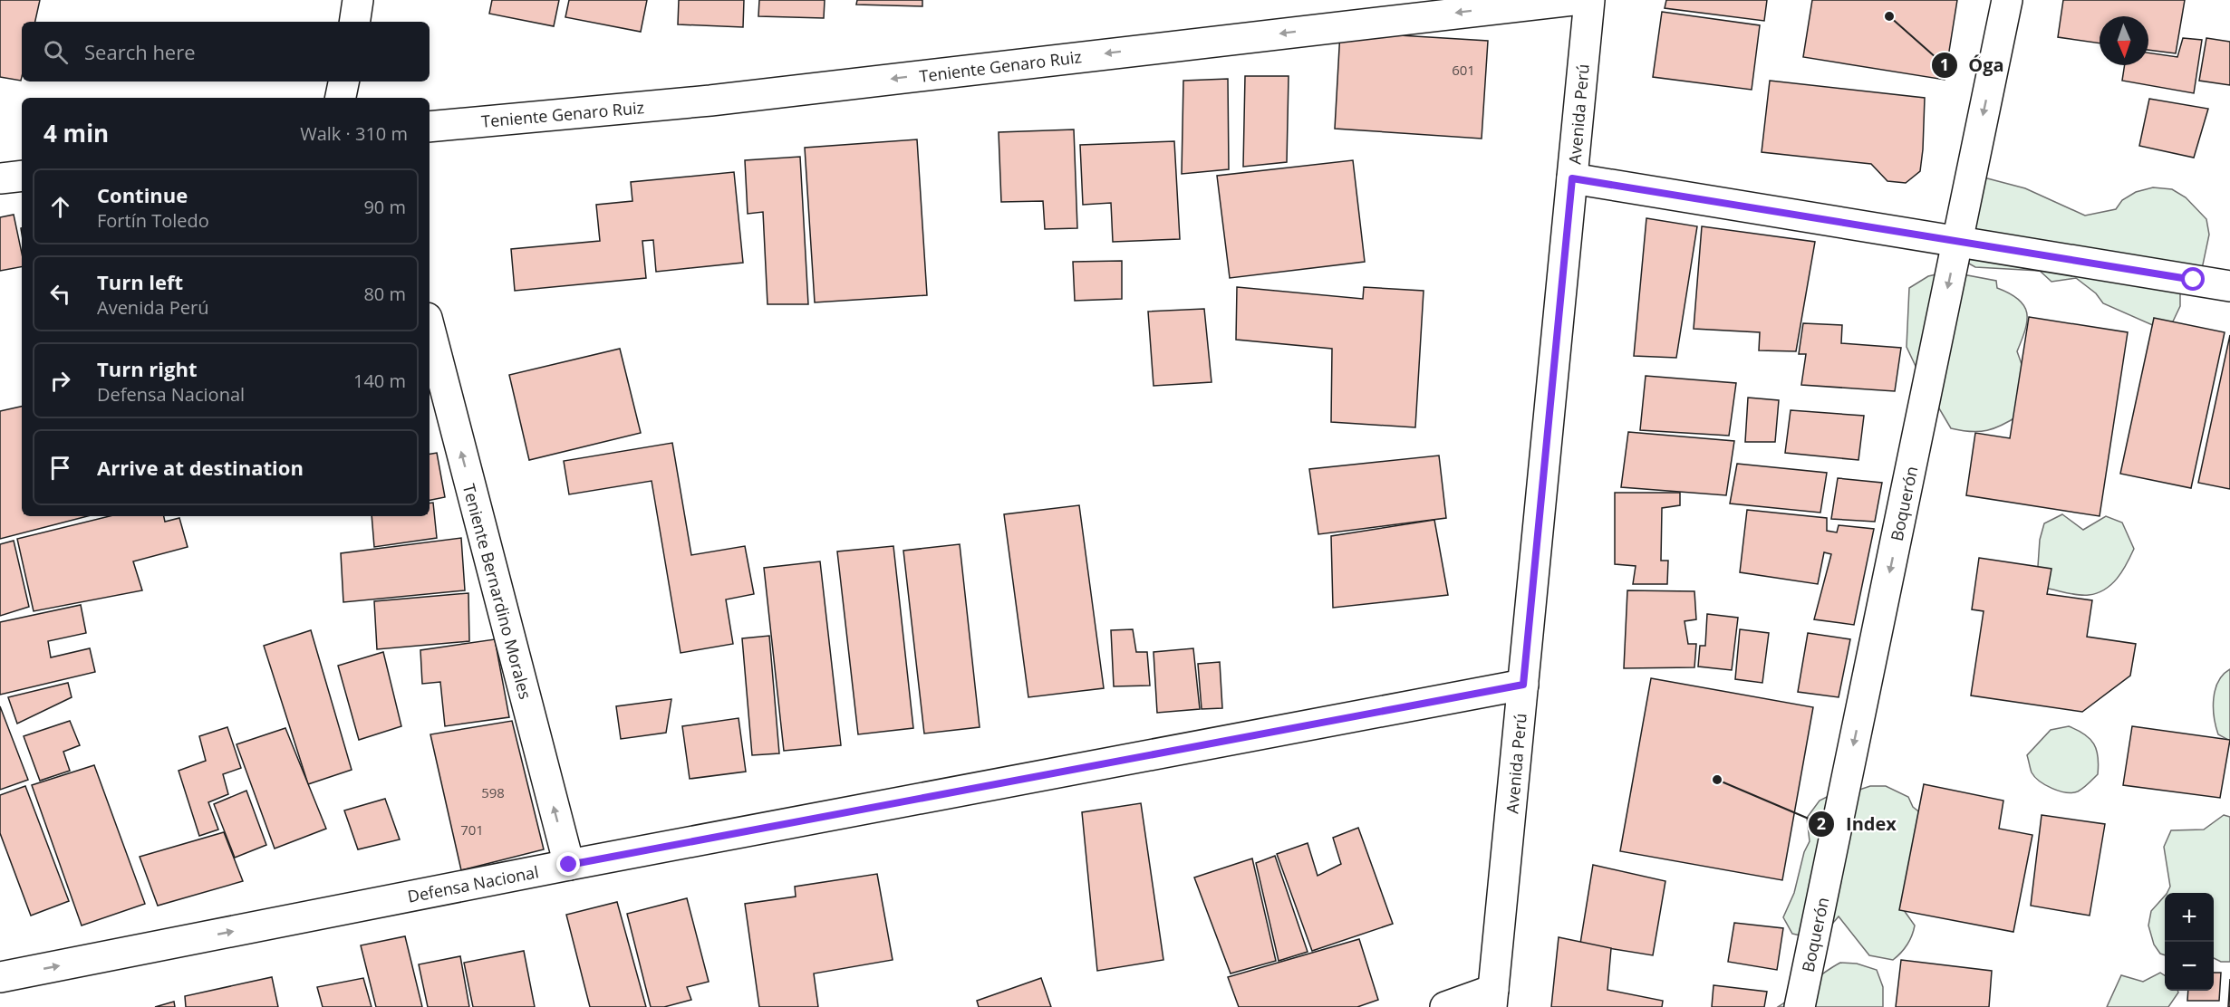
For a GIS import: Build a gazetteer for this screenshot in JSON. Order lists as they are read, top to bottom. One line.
{"streets":{"street":["Teniente Genaro Ruiz","Avenida Perú","Boquerón","Teniente Bernardino Morales","Defensa Nacional"]},"crossings":[["Avenida Perú","Defensa Nacional"],["Teniente Bernardino Morales","Defensa Nacional"]],"one_way":["Teniente Genaro Ruiz","Boquerón","Teniente Bernardino Morales","Defensa Nacional"],"places":["Óga","Index"],"house_numbers":["601","598","701"],"north":"bottom","page":{"search":"Search here","heading":["4 min","Walk · 310 m"],"list":[["Continue","Fortín Toledo","90 m"],["Turn left","Avenida Perú","80 m"],["Turn right","Defensa Nacional","140 m"],"Arrive at destination"],"map_buttons":["+","−"]}}
